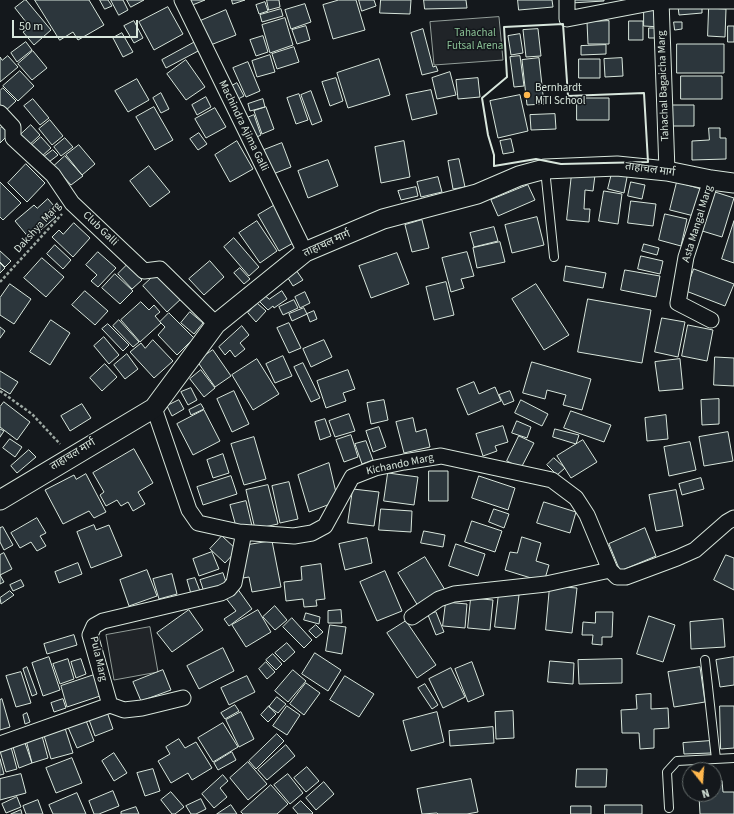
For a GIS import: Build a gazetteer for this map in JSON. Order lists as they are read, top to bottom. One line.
{"streets":{"street":["Tahachal Bagaicha Marg","Machindra Ajima Galli","ताहाचल मार्ग","Asta Mangal Marg","Club Galli","Kichando Marg","Pula Marg"],"path":["Dakshya Marg"]},"crossings":[["Tahachal Bagaicha Marg","ताहाचल मार्ग"],["Machindra Ajima Galli","ताहाचल मार्ग"],["ताहाचल मार्ग","Asta Mangal Marg"],["ताहाचल मार्ग","Club Galli"],["ताहाचल मार्ग","Kichando Marg"],["Dakshya Marg","Club Galli"],["Kichando Marg","Pula Marg"]],"parks":["Tahachal Futsal Arena"],"places":["Bernhardt MTI School"],"scale_bar":"50 m","north":"bottom"}
